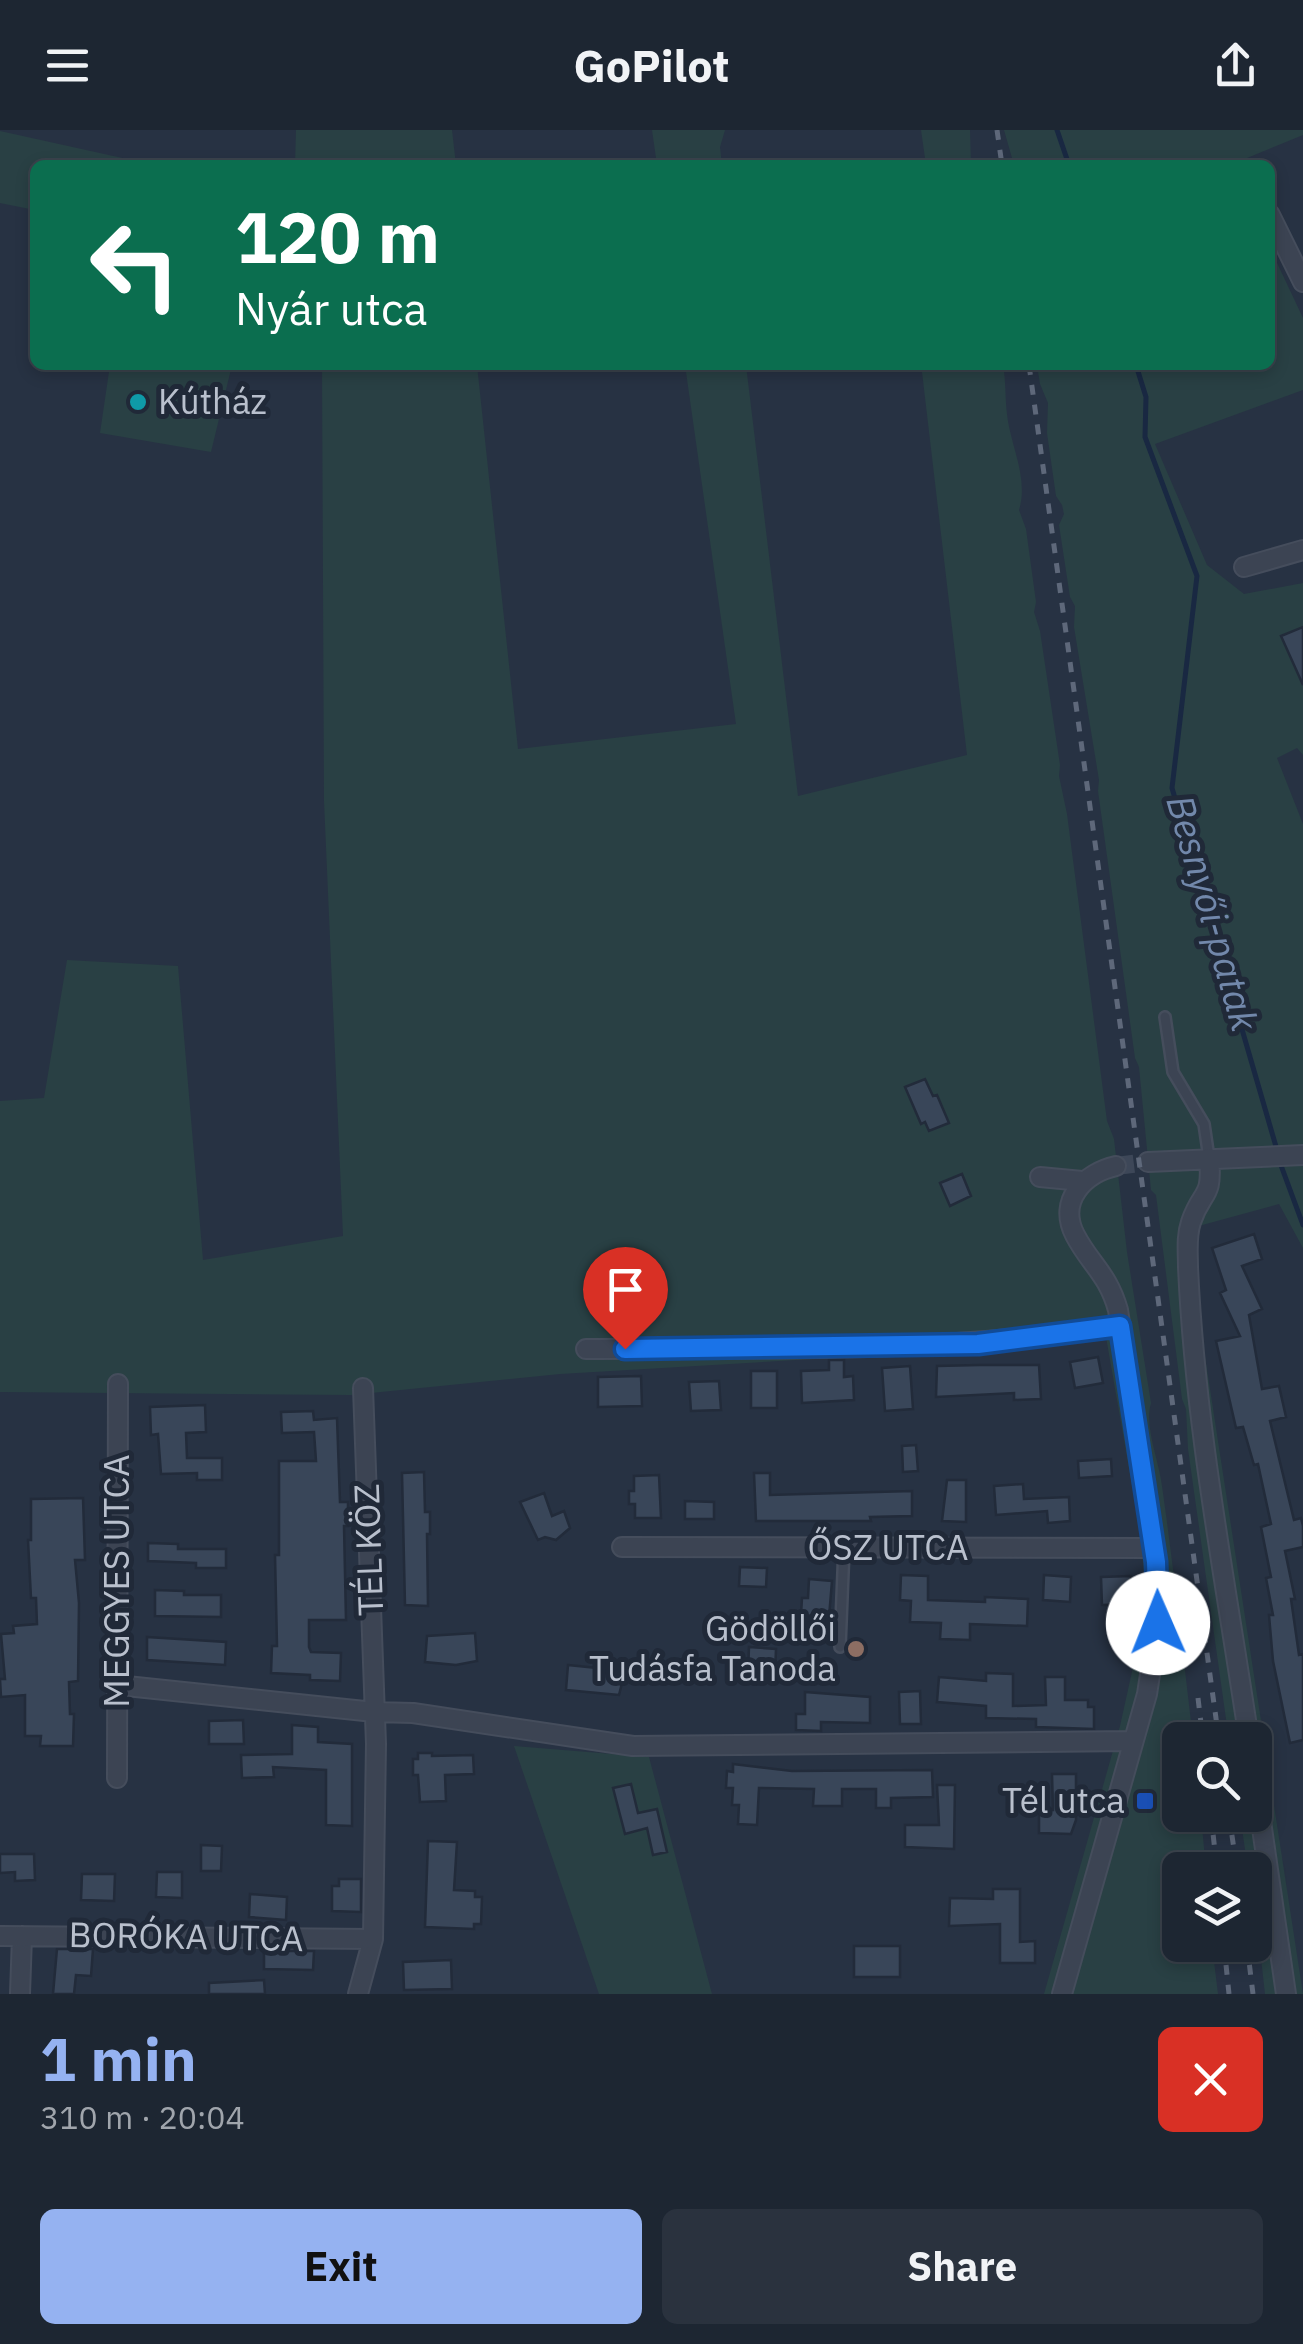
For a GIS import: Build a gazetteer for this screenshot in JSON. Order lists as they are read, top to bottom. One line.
{"streets":{"street":["ŐSZ UTCA","TÉL KÖZ","MEGGYES UTCA","BORÓKA UTCA"]},"crossings":[["TÉL KÖZ","BORÓKA UTCA"]],"water":["Besnyői-patak"],"places":{"other":["Kútház","Gödöllői Tudásfa Tanoda"],"transit":["Tél utca"]},"page":{"header":"GoPilot","turn":["120 m","Nyár utca"],"heading":["1 min","310 m · 20:04"],"buttons":["Exit","Share"]}}
